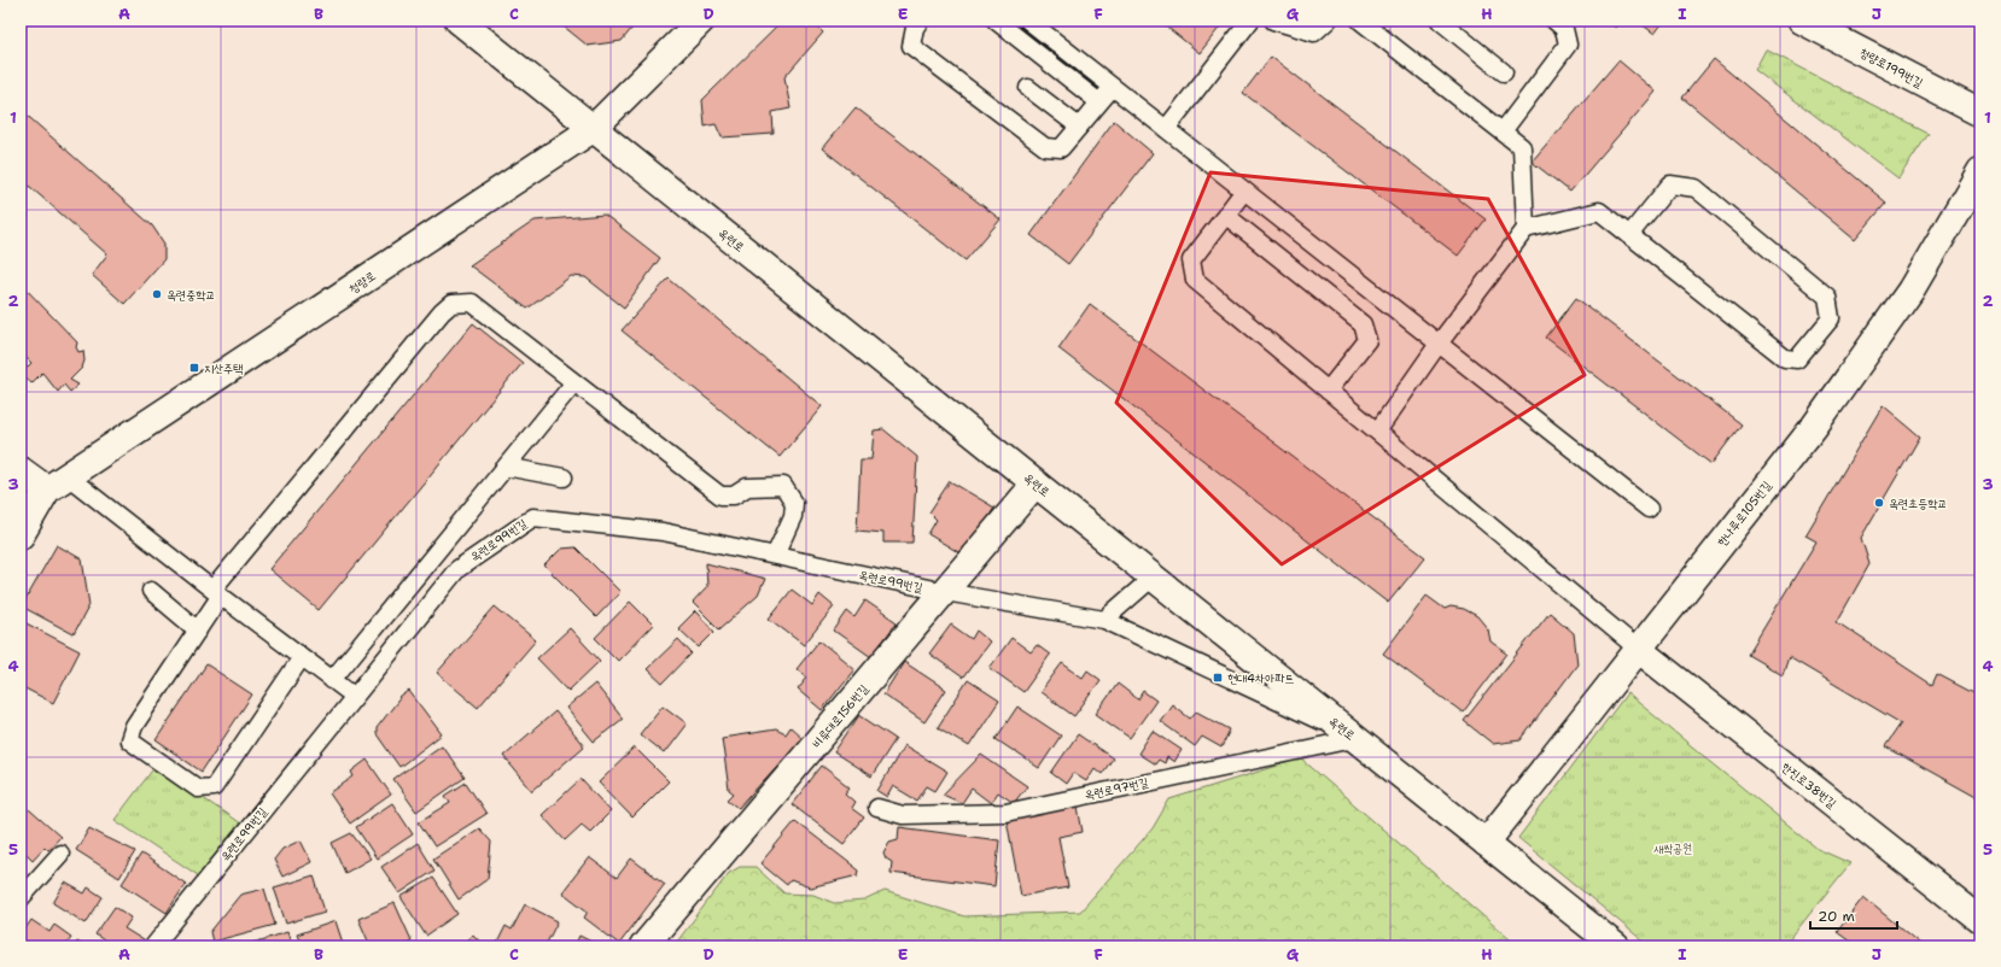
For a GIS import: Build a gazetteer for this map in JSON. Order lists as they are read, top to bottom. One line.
{"streets":{"street":["청량로199번길","옥련로","청량로","한나루로105번길","비류대로156번길","한진로38번길"],"lane":["옥련로99번길","옥련로97번길"]},"crossings":[["옥련로","청량로"],["옥련로","한나루로105번길"],["옥련로","옥련로99번길"],["옥련로","비류대로156번길"],["옥련로","옥련로97번길"],["한나루로105번길","한진로38번길"],["옥련로99번길","비류대로156번길"],["옥련로99번길","옥련로97번길"]],"parks":["새싹공원"],"places":{"other":["옥련중학교","옥련초등학교"],"transit":["지산주택","현대4차아파트"]},"scale_bar":"20 m","grid":{"columns":["A","B","C","D","E","F","G","H","I","J"],"rows":["1","2","3","4","5"]}}
